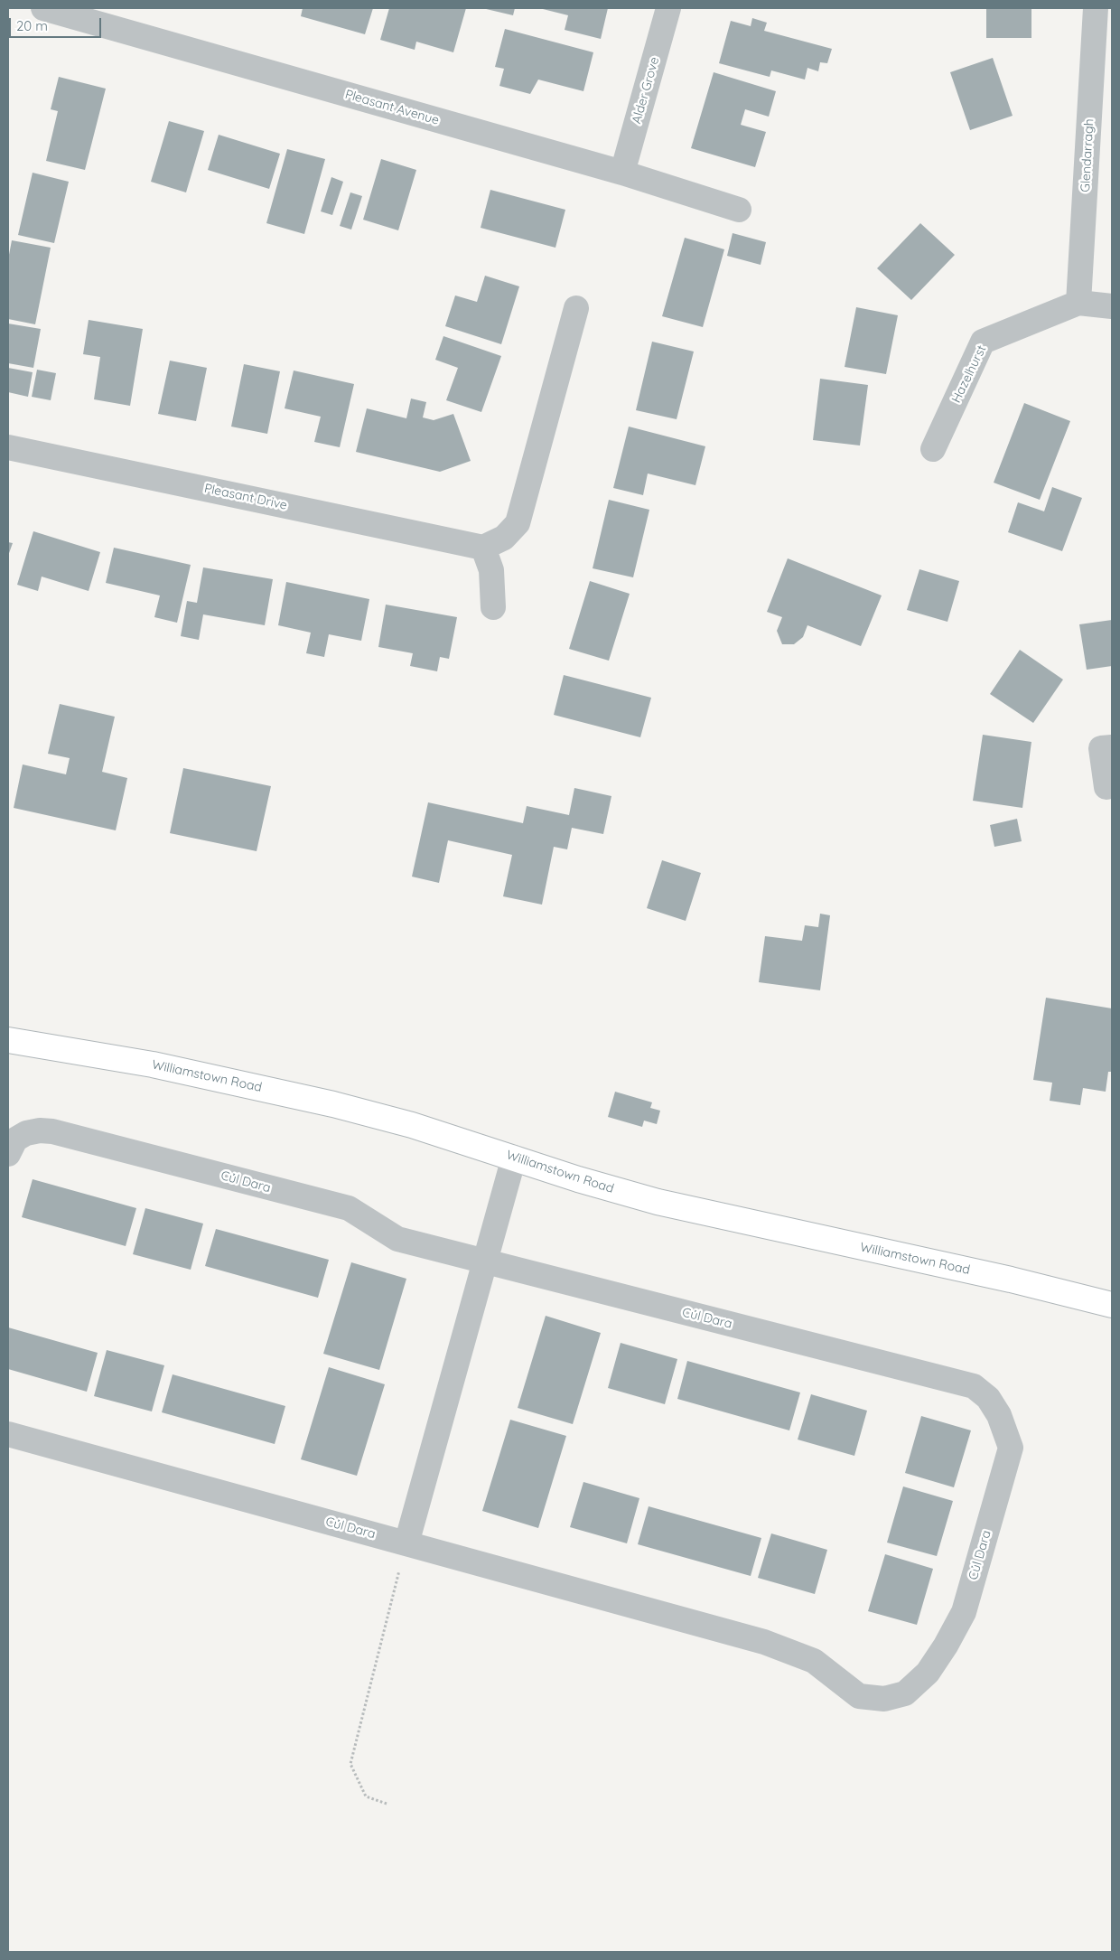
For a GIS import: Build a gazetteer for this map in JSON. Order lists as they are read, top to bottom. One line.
{"streets":{"street":["Alder Grove","Pleasant Avenue","Glendarragh","Hazelhurst","Pleasant Drive","Williamstown Road","Cúl Dara"]},"crossings":[["Alder Grove","Pleasant Avenue"],["Glendarragh","Hazelhurst"]],"scale_bar":"20 m"}
